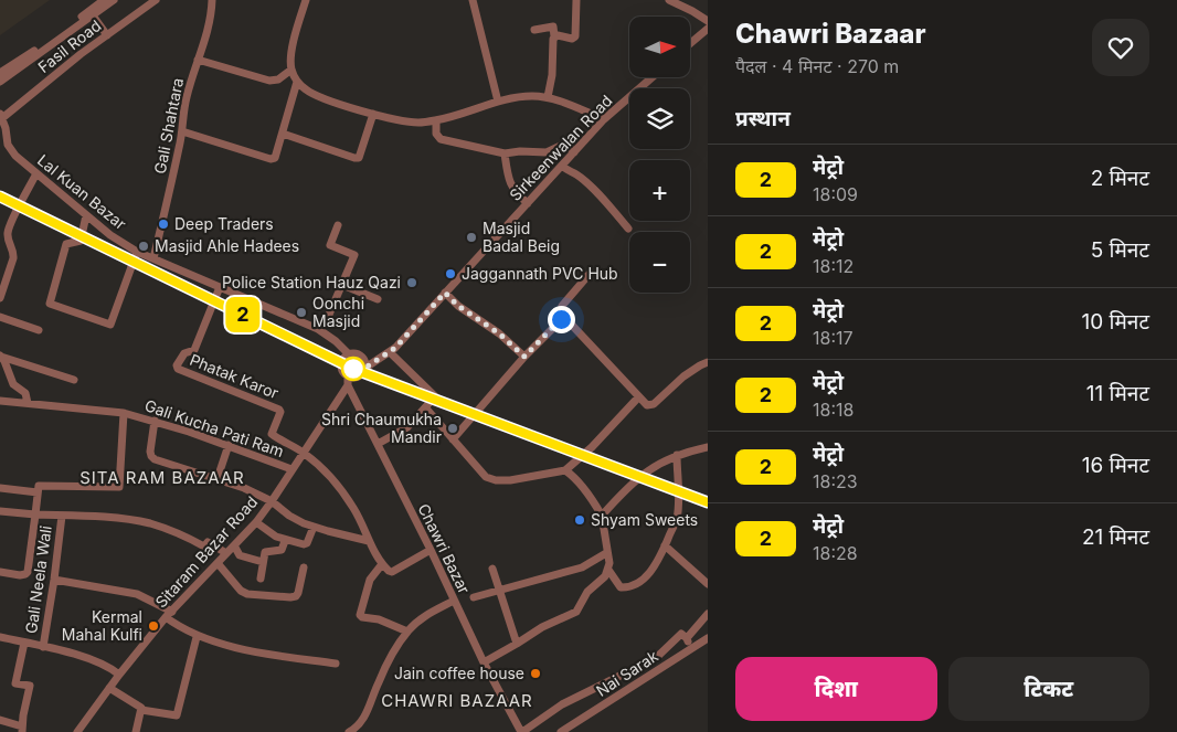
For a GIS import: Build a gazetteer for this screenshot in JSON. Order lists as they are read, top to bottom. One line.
{"streets":{"street":["Fasil Road","Gali Shahtara","Sirkeenwalan Road","Lal Kuan Bazar","Phatak Karor","Gali Kucha Pati Ram","Chawri Bazar","Sitaram Bazar Road","Gali Neela Wali","Nai Sarak"]},"crossings":[["Fasil Road","Lal Kuan Bazar"],["Gali Shahtara","Lal Kuan Bazar"],["Sirkeenwalan Road","Lal Kuan Bazar"],["Sirkeenwalan Road","Chawri Bazar"],["Sirkeenwalan Road","Sitaram Bazar Road"],["Lal Kuan Bazar","Phatak Karor"],["Lal Kuan Bazar","Chawri Bazar"],["Lal Kuan Bazar","Sitaram Bazar Road"],["Phatak Karor","Sitaram Bazar Road"],["Gali Kucha Pati Ram","Sitaram Bazar Road"],["Chawri Bazar","Sitaram Bazar Road"]],"districts":["SITA RAM BAZAAR","CHAWRI BAZAAR"],"places":["Deep Traders","Masjid Badal Beig","Masjid Ahle Hadees","Jaggannath PVC Hub","Police Station Hauz Qazi","Oonchi Masjid","Shri Chaumukha Mandir","Shyam Sweets","Kermal Mahal Kulfi","Jain coffee house"],"lines":["metro line 2"],"north":"right","page":{"on_map":"2","heading":[["Chawri Bazaar","पैदल · 4 मिनट · 270 m"],"प्रस्थान"],"map_buttons":["+","−"],"list":[{"mark":"2","name":"मेट्रो","note":"18:09","value":"2 मिनट"},{"mark":"2","name":"मेट्रो","note":"18:12","value":"5 मिनट"},{"mark":"2","name":"मेट्रो","note":"18:17","value":"10 मिनट"},{"mark":"2","name":"मेट्रो","note":"18:18","value":"11 मिनट"},{"mark":"2","name":"मेट्रो","note":"18:23","value":"16 मिनट"},{"mark":"2","name":"मेट्रो","note":"18:28","value":"21 मिनट"}],"buttons":["दिशा","टिकट"]}}
